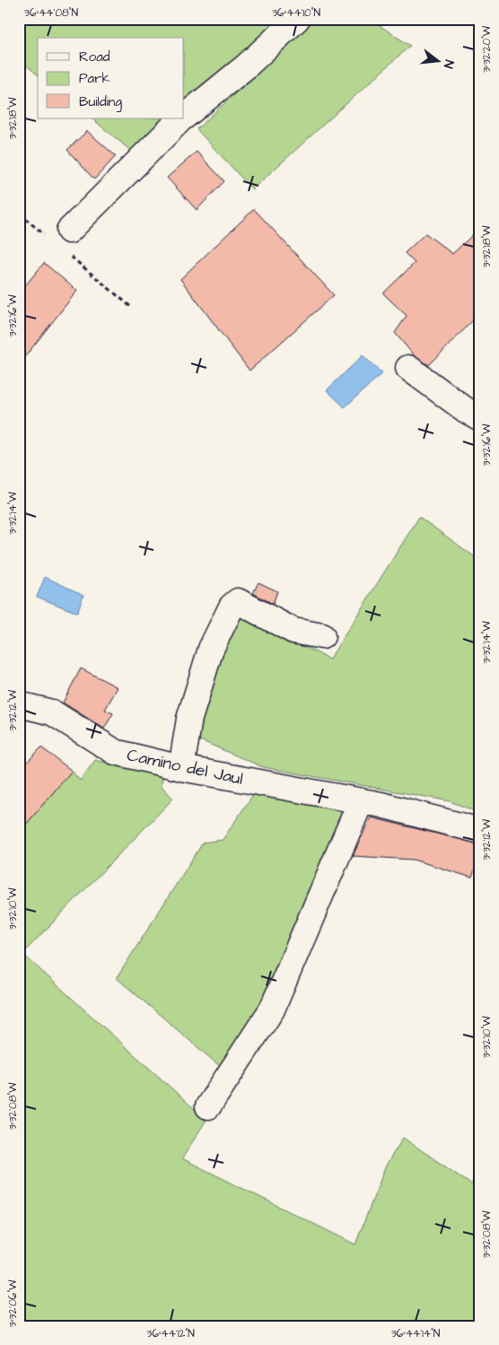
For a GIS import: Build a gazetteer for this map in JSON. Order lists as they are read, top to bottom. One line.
{"streets":{"street":["Camino del Jaul"]},"legend":["Road","Park","Building"],"north":"right","coordinates":["36°44'08\"N","36°44'10\"N","3°32'20\"W","3°32'18\"W","3°32'16\"W","3°32'14\"W","3°32'12\"W","3°32'10\"W","3°32'08\"W","3°32'06\"W","36°44'12\"N","36°44'14\"N"]}
